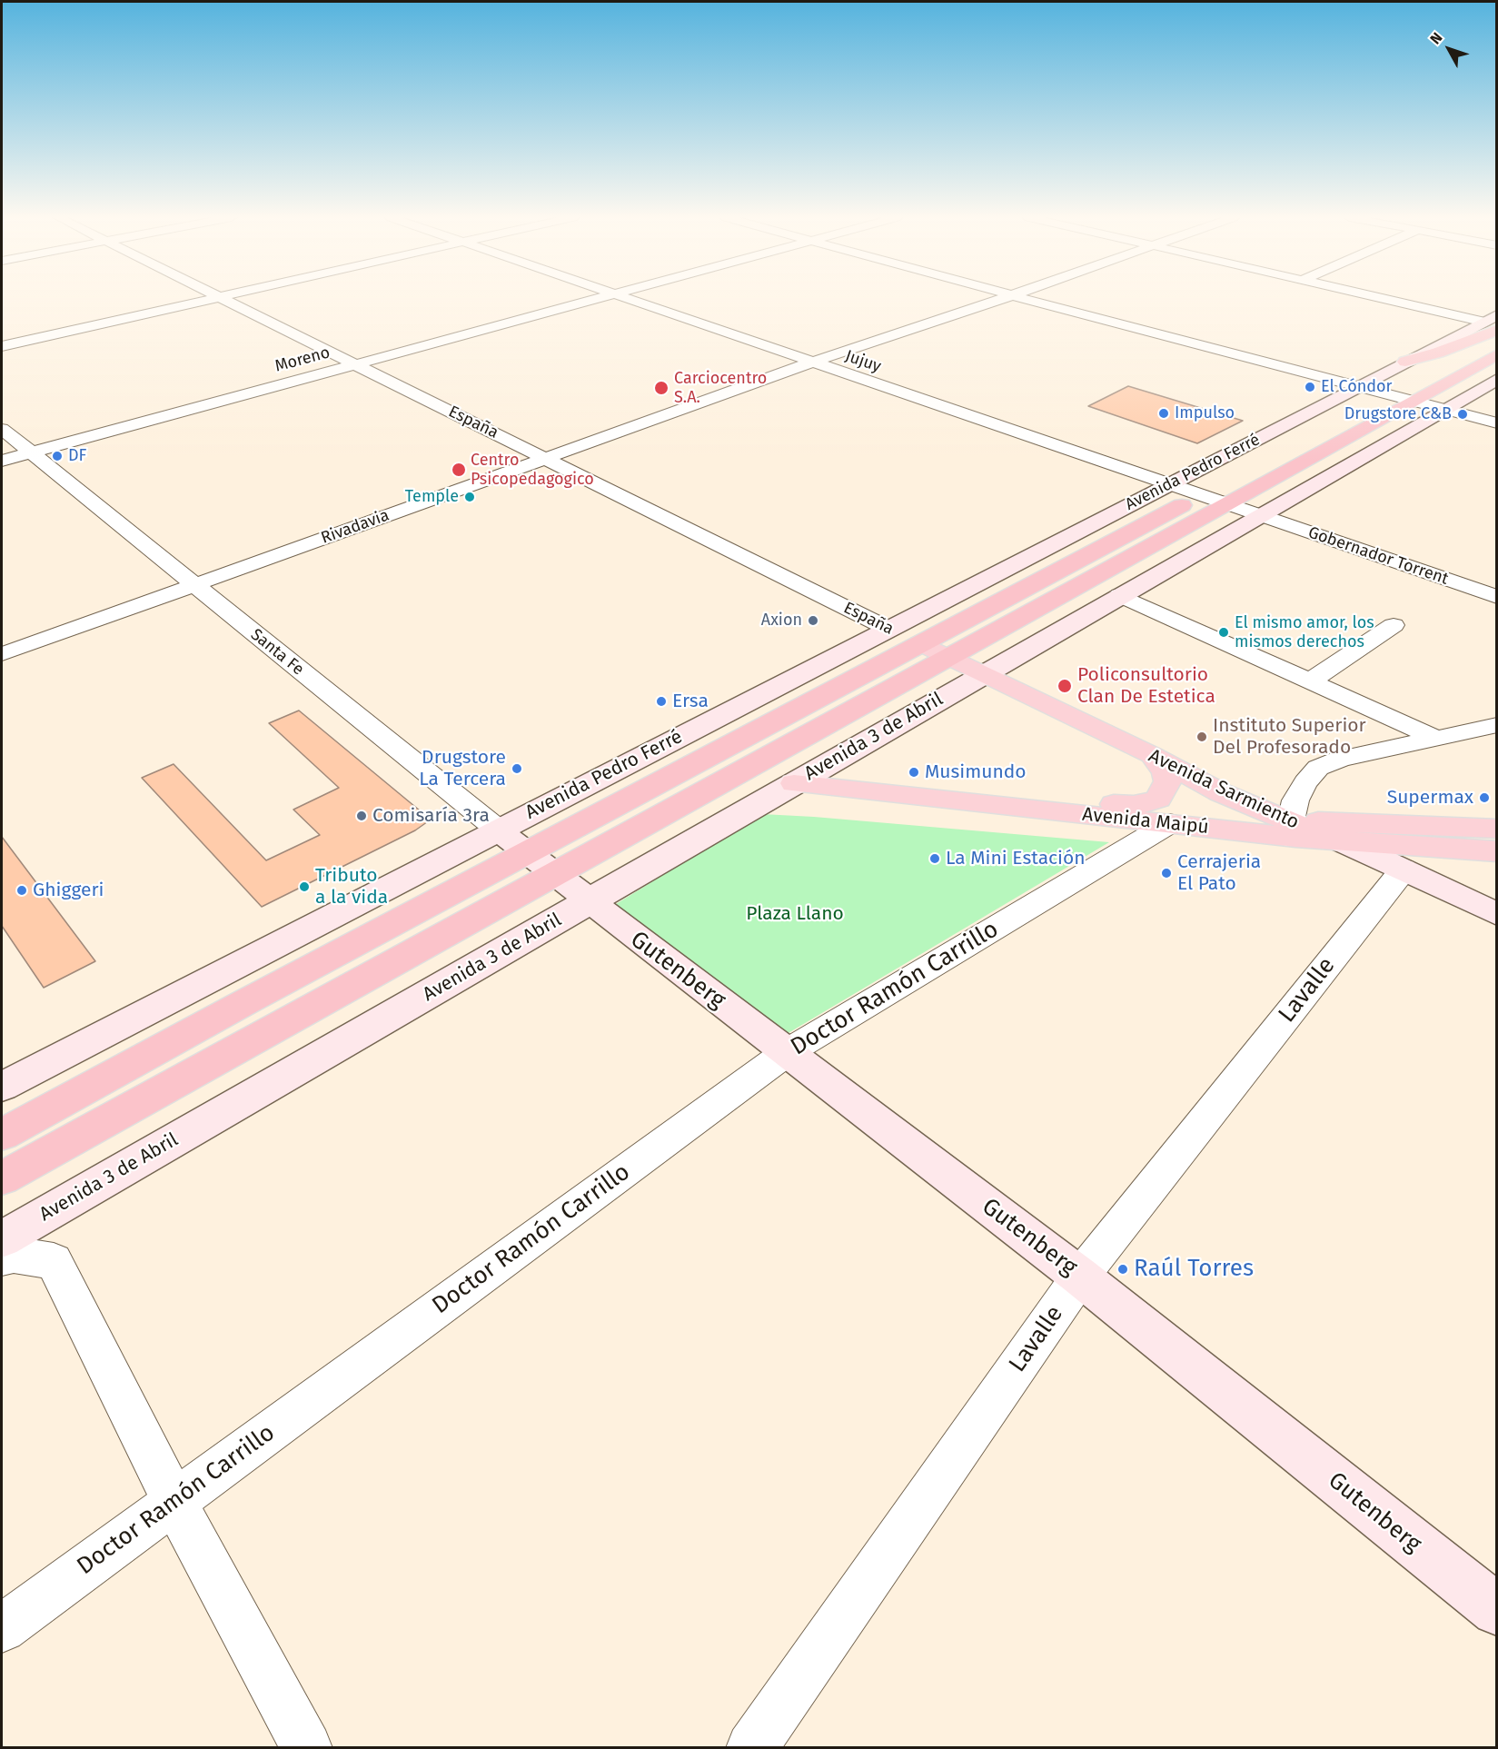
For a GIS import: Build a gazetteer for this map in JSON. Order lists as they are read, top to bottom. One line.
{"streets":{"highway":["Avenida Pedro Ferré","Avenida 3 de Abril"],"main road":["España","Santa Fe","Avenida Sarmiento","Avenida Maipú","Gutenberg"],"street":["Moreno","Jujuy","Rivadavia","Gobernador Torrent","Doctor Ramón Carrillo","Lavalle"]},"crossings":[["Moreno","España"],["Moreno","Santa Fe"],["Jujuy","Avenida Pedro Ferré"],["Jujuy","Rivadavia"],["Jujuy","Gobernador Torrent"],["España","Avenida Pedro Ferré"],["España","Rivadavia"],["España","Avenida 3 de Abril"],["España","Avenida Sarmiento"],["Avenida Pedro Ferré","Gobernador Torrent"],["Avenida Pedro Ferré","Santa Fe"],["Avenida Pedro Ferré","Avenida 3 de Abril"],["Avenida Pedro Ferré","Avenida Sarmiento"],["Rivadavia","Santa Fe"],["Santa Fe","Avenida 3 de Abril"],["Santa Fe","Gutenberg"],["Avenida 3 de Abril","Avenida Sarmiento"],["Avenida 3 de Abril","Avenida Maipú"],["Avenida 3 de Abril","Gutenberg"],["Avenida Sarmiento","Avenida Maipú"],["Avenida Maipú","Doctor Ramón Carrillo"],["Gutenberg","Doctor Ramón Carrillo"],["Gutenberg","Lavalle"]],"parks":["Plaza Llano"],"places":["El Cóndor","Carciocentro S.A.","Impulso","Drugstore C&B","DF","Centro Psicopedagogico","Temple","Axion","El mismo amor, los mismos derechos","Policonsultorio Clan De Estetica","Ersa","Instituto Superior Del Profesorado","Drugstore La Tercera","Musimundo","Supermax","Comisaría 3ra","La Mini Estación","Cerrajeria El Pato","Tributo a la vida","Ghiggeri","Raúl Torres"],"north":"top left"}
